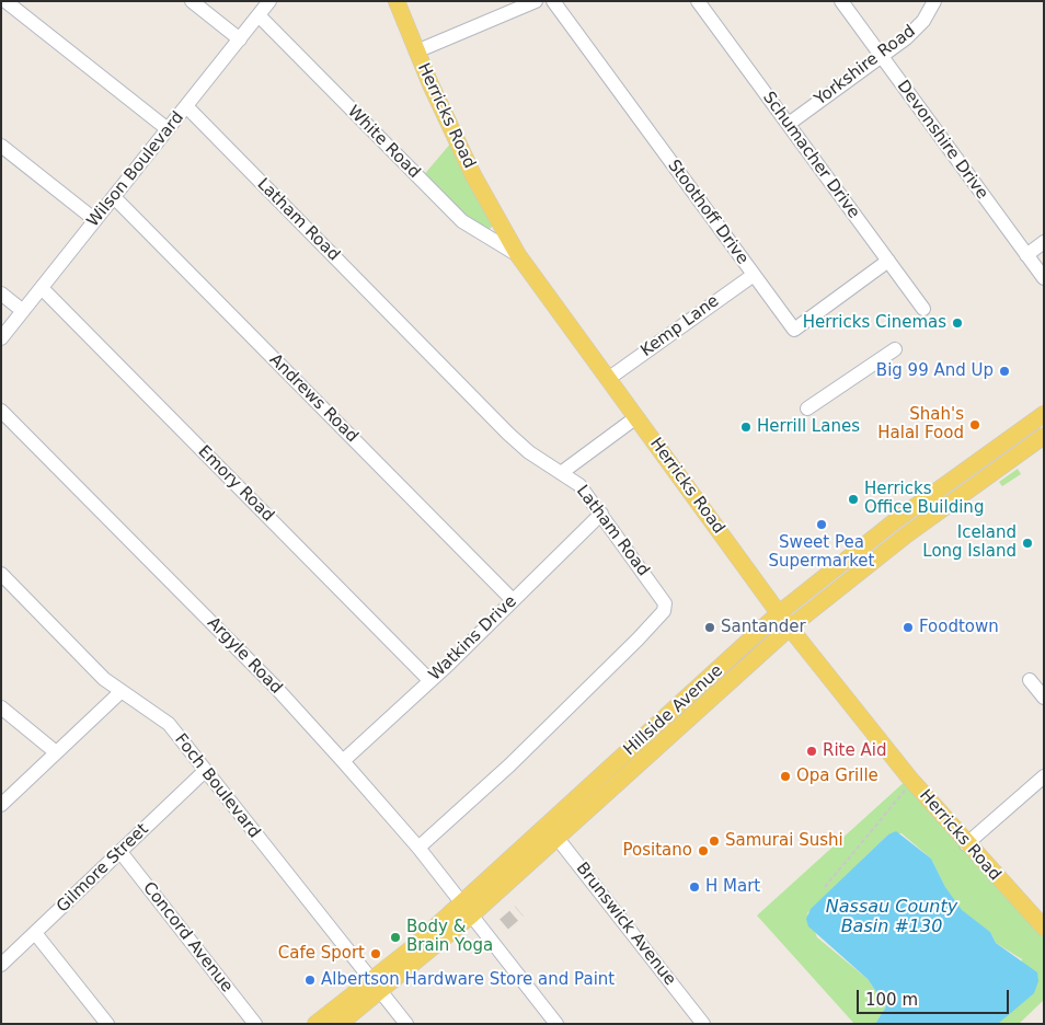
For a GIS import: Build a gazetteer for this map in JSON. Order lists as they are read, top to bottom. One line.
{"streets":{"main road":["Herricks Road","Hillside Avenue"],"street":["Yorkshire Road","Devonshire Drive","White Road","Schumacher Drive","Wilson Boulevard","Stoothoff Drive","Latham Road","Kemp Lane","Andrews Road","Emory Road","Watkins Drive","Argyle Road","Foch Boulevard","Gilmore Street","Brunswick Avenue","Concord Avenue"]},"crossings":[["Yorkshire Road","Devonshire Drive"],["Yorkshire Road","Schumacher Drive"],["Herricks Road","White Road"],["Herricks Road","Kemp Lane"],["Herricks Road","Hillside Avenue"],["White Road","Wilson Boulevard"],["Schumacher Drive","Stoothoff Drive"],["Wilson Boulevard","Latham Road"],["Wilson Boulevard","Andrews Road"],["Wilson Boulevard","Emory Road"],["Stoothoff Drive","Kemp Lane"],["Latham Road","Watkins Drive"],["Latham Road","Argyle Road"],["Andrews Road","Watkins Drive"],["Emory Road","Watkins Drive"],["Watkins Drive","Argyle Road"],["Argyle Road","Hillside Avenue"],["Hillside Avenue","Foch Boulevard"],["Hillside Avenue","Brunswick Avenue"],["Foch Boulevard","Gilmore Street"],["Gilmore Street","Concord Avenue"]],"water":["Nassau County Basin #130"],"places":["Herricks Cinemas","Big 99 And Up","Shah's Halal Food","Herrill Lanes","Herricks Office Building","Sweet Pea Supermarket","Iceland Long Island","Santander","Foodtown","Rite Aid","Opa Grille","Samurai Sushi","Positano","H Mart","Body & Brain Yoga","Cafe Sport","Albertson Hardware Store and Paint"],"scale_bar":"100 m"}
